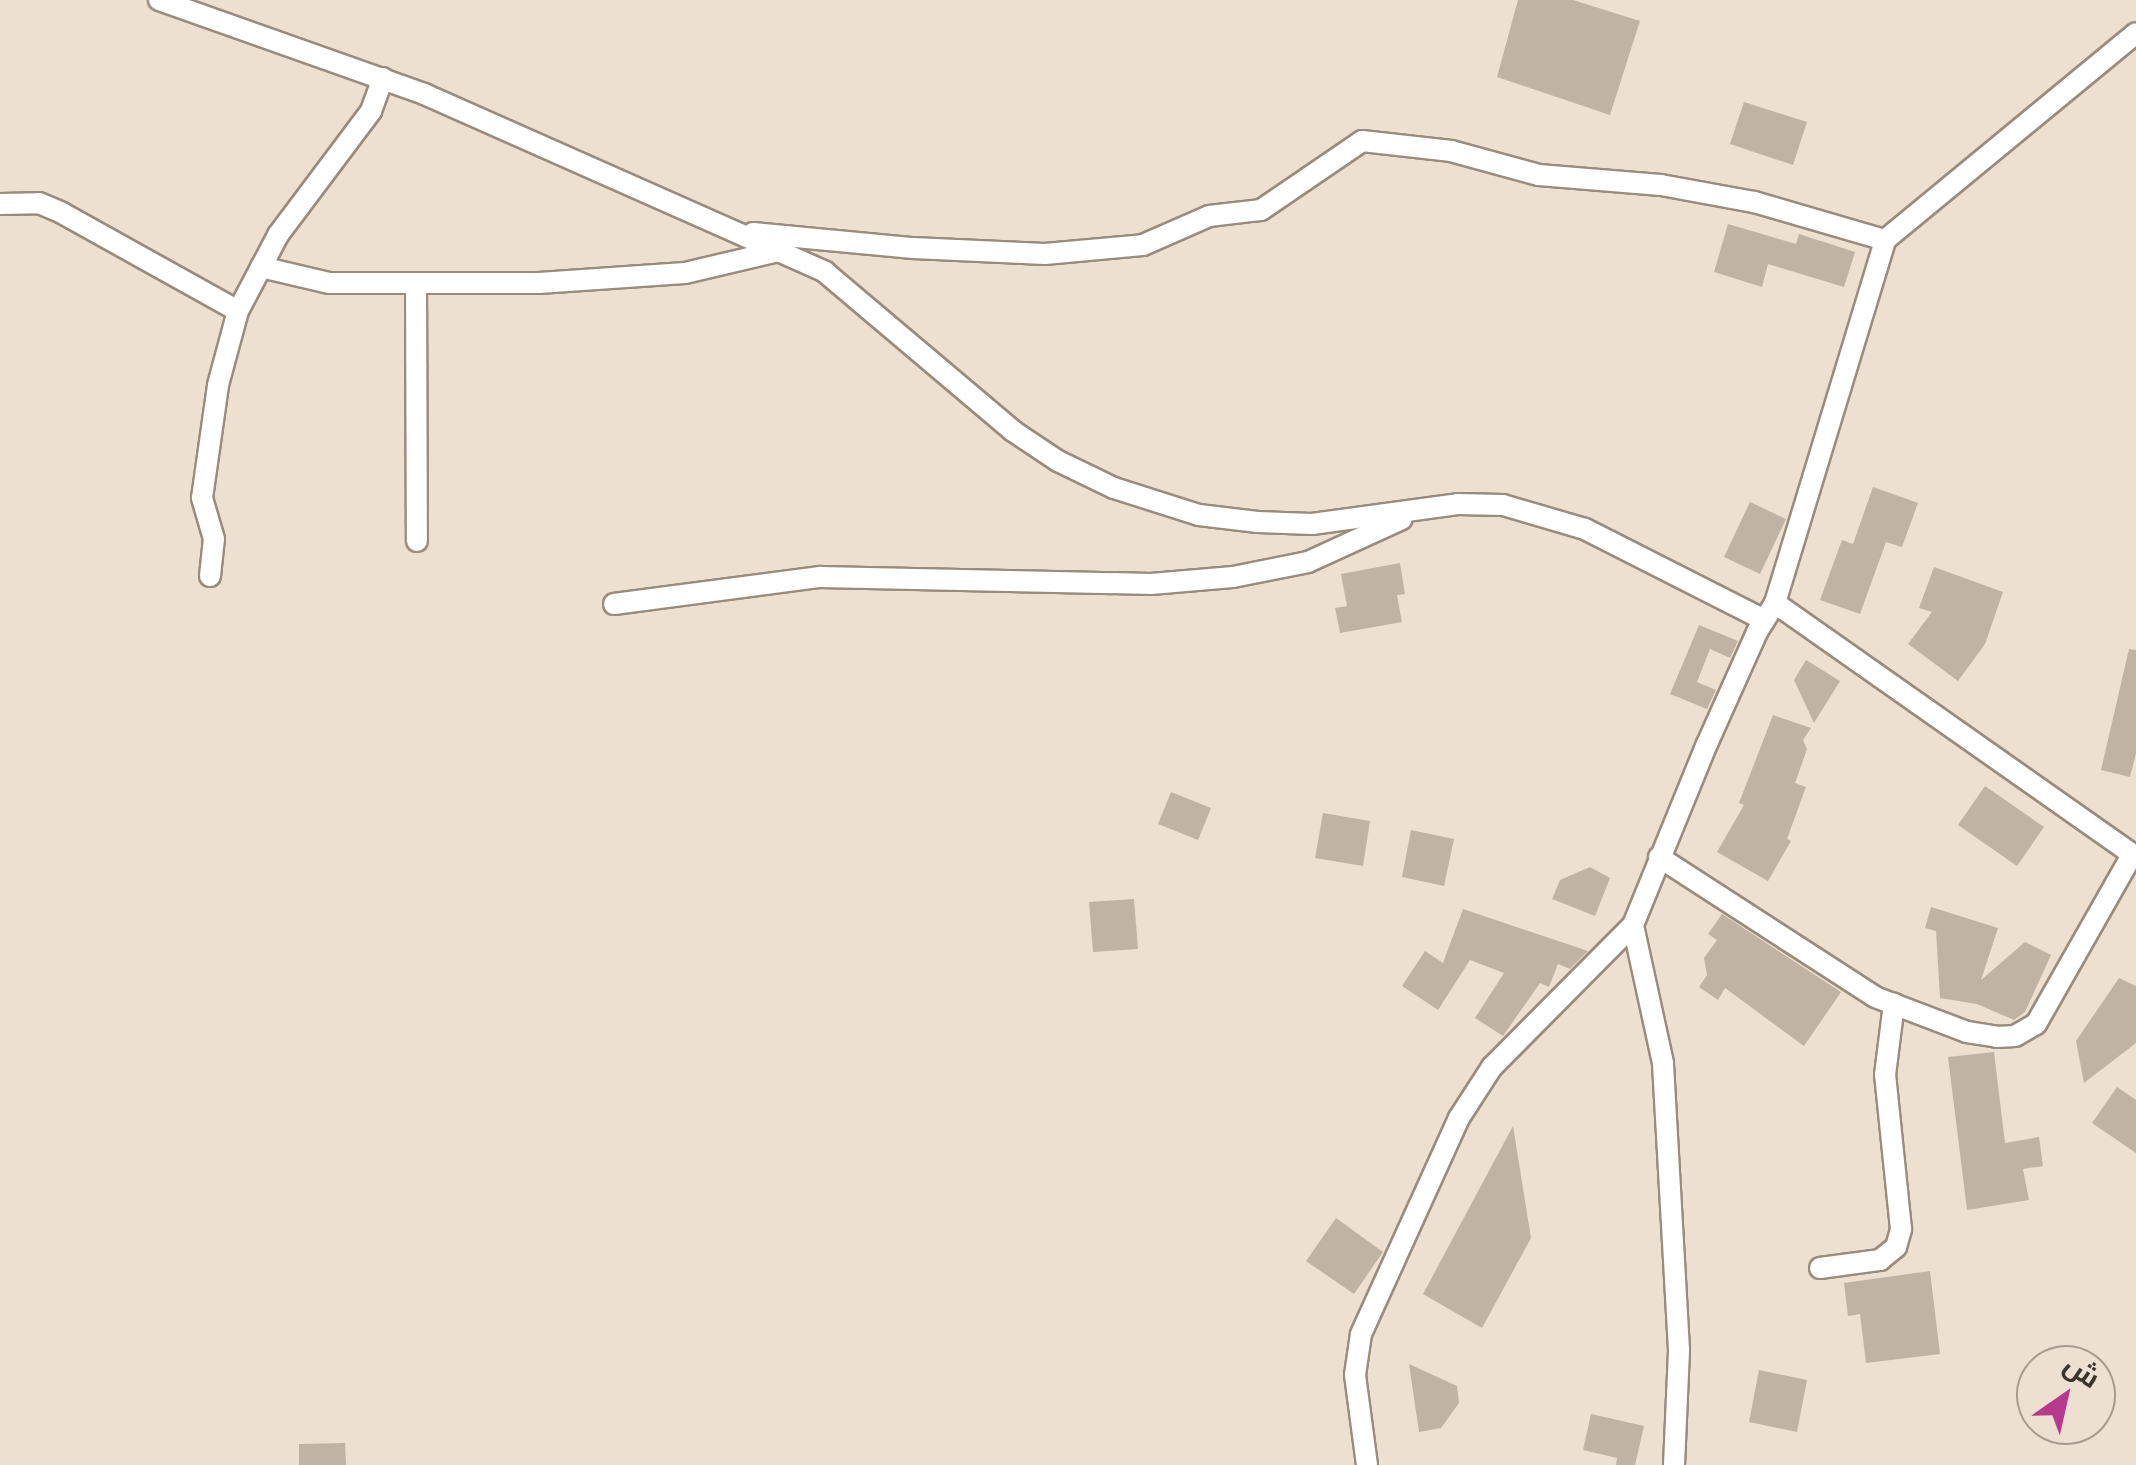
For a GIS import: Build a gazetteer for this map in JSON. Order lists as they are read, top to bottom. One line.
{"north":"top right"}
